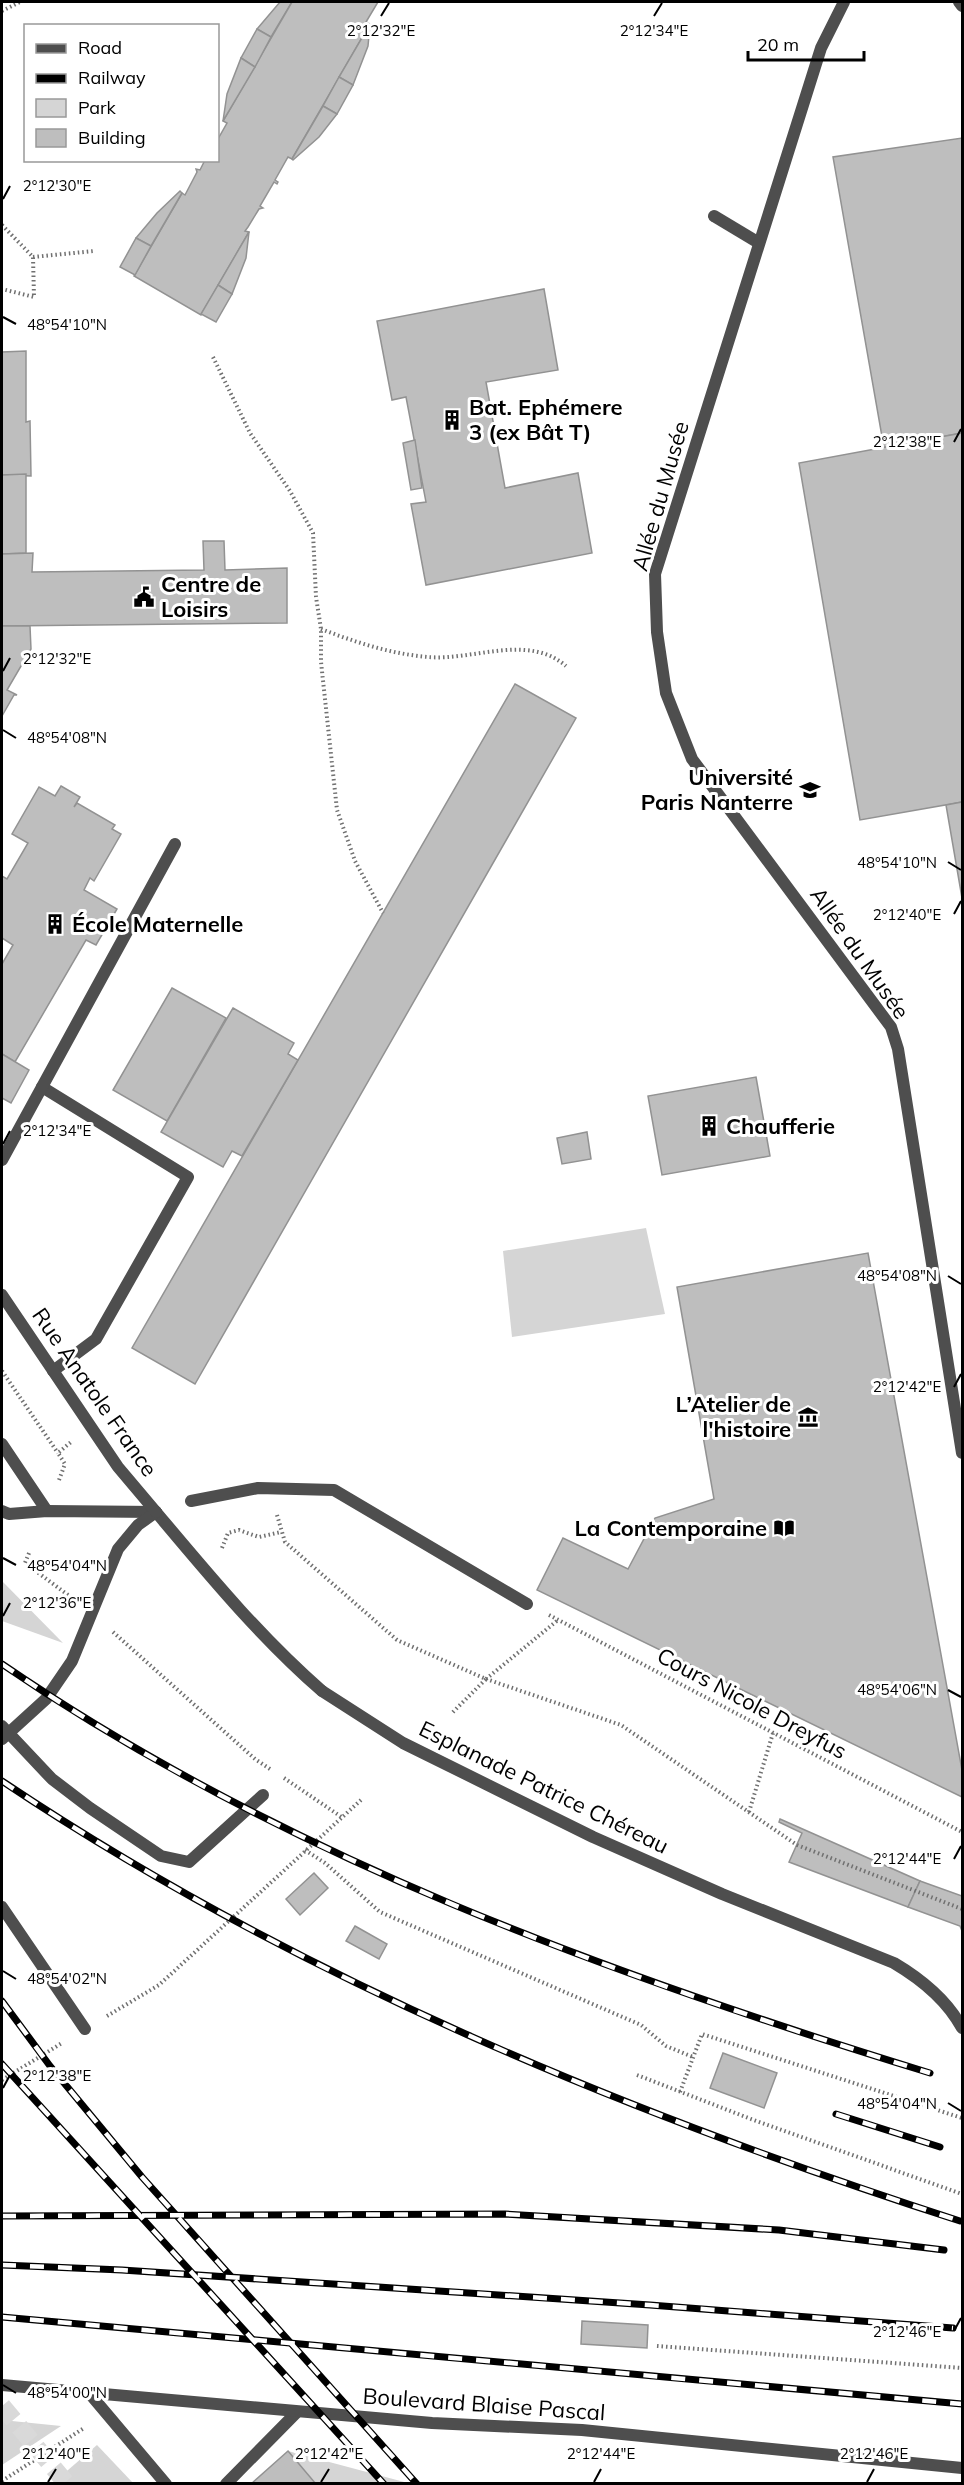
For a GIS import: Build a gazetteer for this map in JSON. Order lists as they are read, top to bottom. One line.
{"streets":{"street":["Allée du Musée","Rue Anatole France","Esplanade Patrice Chéreau","Boulevard Blaise Pascal"],"path":["Cours Nicole Dreyfus"]},"crossings":[["Rue Anatole France","Esplanade Patrice Chéreau"]],"places":{"building":["Bat. Ephémere 3 (ex Bât T)","École Maternelle","Chaufferie"],"public building":["Centre de Loisirs"],"school or university":["Université Paris Nanterre"],"museum":["L’Atelier de l'histoire"],"library":["La Contemporaine"]},"legend":["Road","Railway","Park","Building"],"scale_bar":"20 m","coordinates":["2°12'32\"E","2°12'34\"E","2°12'30\"E","48°54'10\"N","2°12'38\"E","48°54'08\"N","2°12'40\"E","2°12'42\"E","48°54'04\"N","2°12'36\"E","48°54'06\"N","2°12'44\"E","48°54'02\"N","2°12'46\"E","48°54'00\"N"]}
